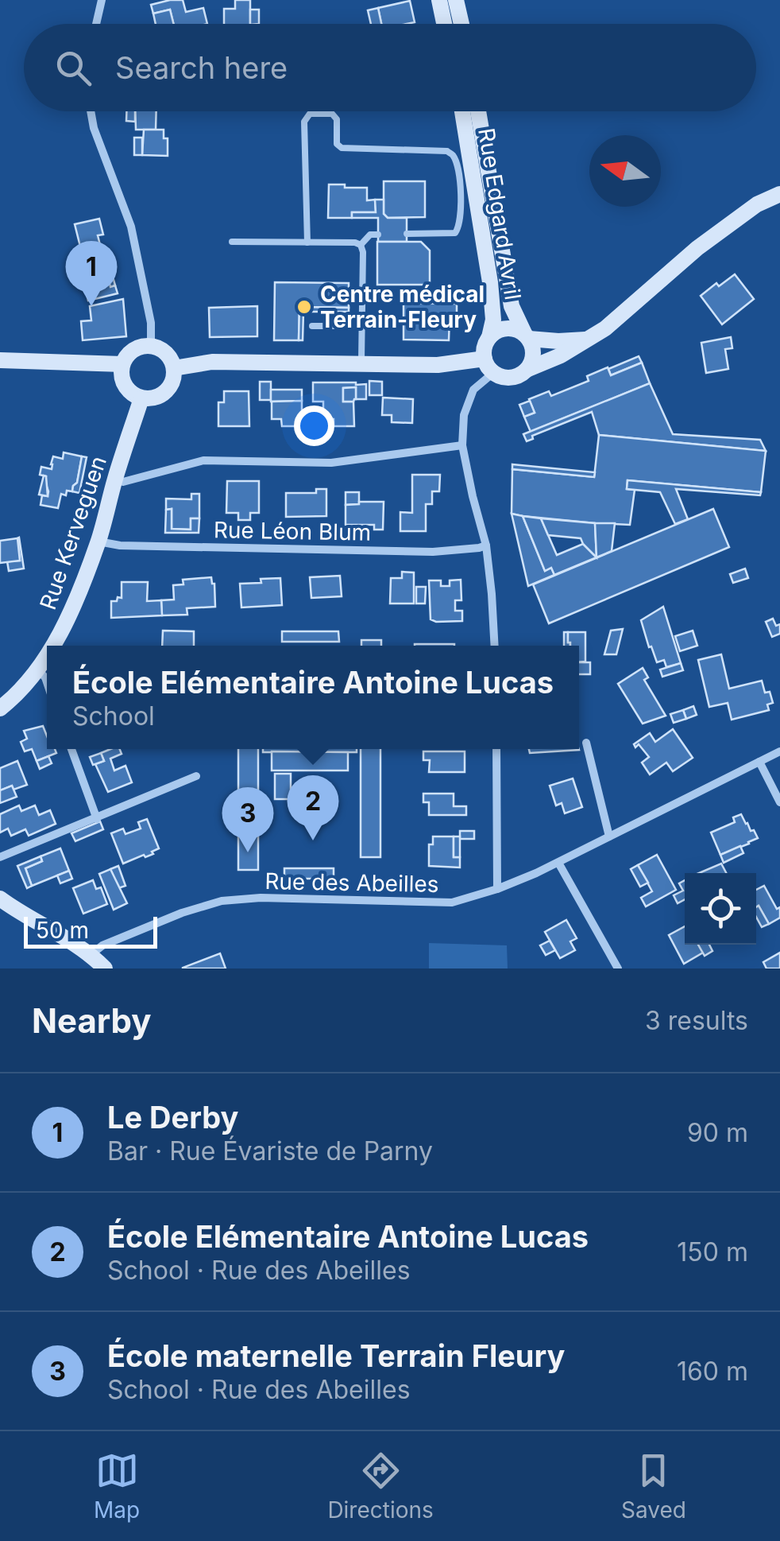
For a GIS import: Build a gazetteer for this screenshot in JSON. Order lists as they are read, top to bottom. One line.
{"streets":{"main road":["Rue Edgard Avril","Rue Kerveguen"],"street":["Rue Léon Blum","Rue des Abeilles"]},"crossings":[["Rue Léon Blum","Rue Kerveguen"]],"places":["Centre médical Terrain-Fleury"],"scale_bar":"50 m","north":"left","page":{"search":"Search here","pins":["1","2","3"],"popup":["École Elémentaire Antoine Lucas","School"],"scale":"50 m","heading":["Nearby","3 results"],"list":[{"mark":"1","name":"Le Derby","note":"Bar · Rue Évariste de Parny","value":"90 m"},{"mark":"2","name":"École Elémentaire Antoine Lucas","note":"School · Rue des Abeilles","value":"150 m"},{"mark":"3","name":"École maternelle Terrain Fleury","note":"School · Rue des Abeilles","value":"160 m"}],"nav":["Map","Directions","Saved"]}}
